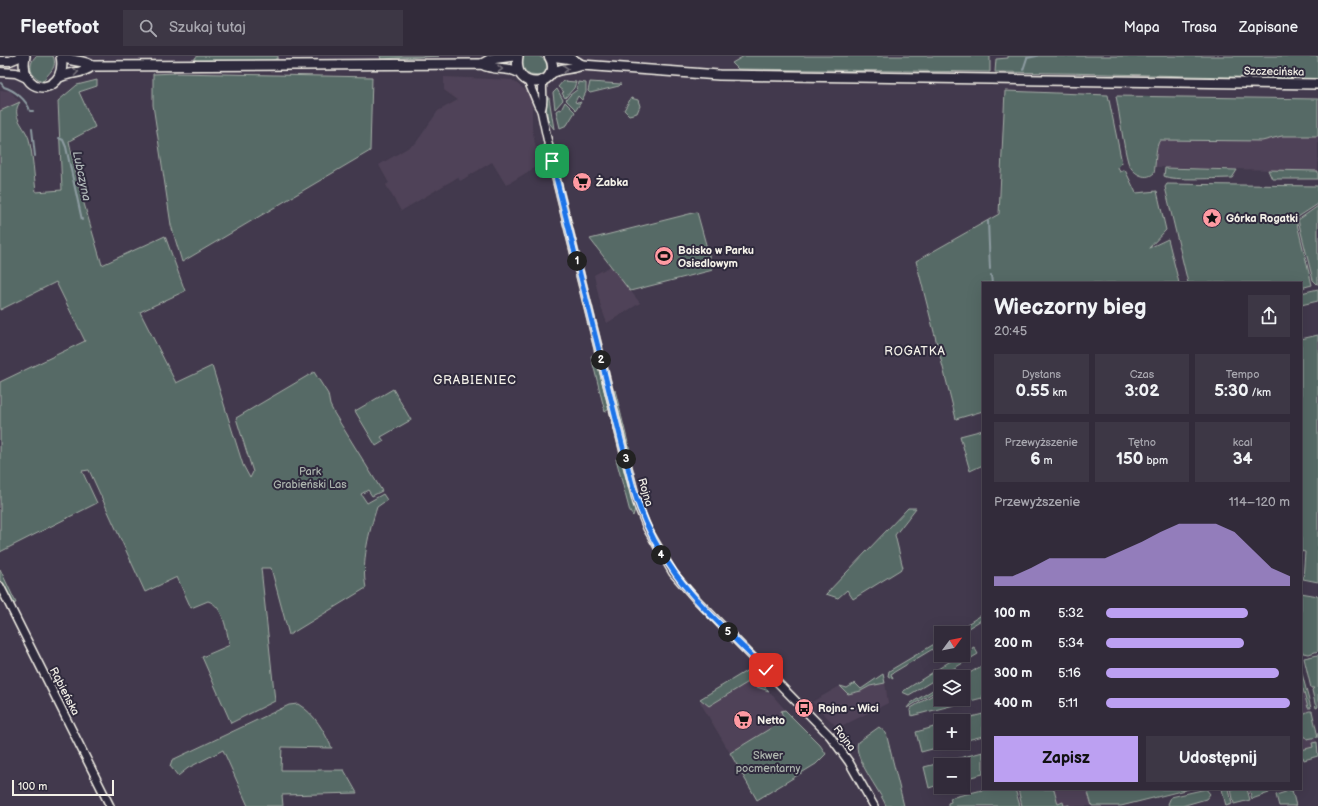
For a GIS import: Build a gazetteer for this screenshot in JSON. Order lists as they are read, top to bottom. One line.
{"streets":{"main road":["Szczecińska"],"street":["Rojna","Rąbieńska"]},"districts":["ROGATKA","GRABIENIEC"],"water":["Lubczyna"],"parks":["Park Grabieński Las","Skwer pocmentarny"],"places":{"supermarket":["Żabka","Netto"],"place":["Górka Rogatki"],"sports":["Boisko w Parku Osiedlowym"],"bus stop":["Rojna - Wici"]},"scale_bar":"100 m","north":"top right","page":{"header":"Fleetfoot","search":"Szukaj tutaj","nav":["Mapa","Trasa","Zapisane"],"pins":["1","2","3","4","5"],"heading":["Wieczorny bieg","20:45"],"stats":[["Dystans","0.55 km"],["Czas","3:02"],["Tempo","5:30 /km"],["Przewyższenie","6 m"],["Tętno","150 bpm"],["kcal","34"]],"chart":["Przewyższenie","114–120 m"],"list":[{"name":"100 m","note":"5:32"},{"name":"200 m","note":"5:34"},{"name":"300 m","note":"5:16"},{"name":"400 m","note":"5:11"}],"map_buttons":["+","−"],"buttons":["Zapisz","Udostępnij"],"scale":"100 m"}}
